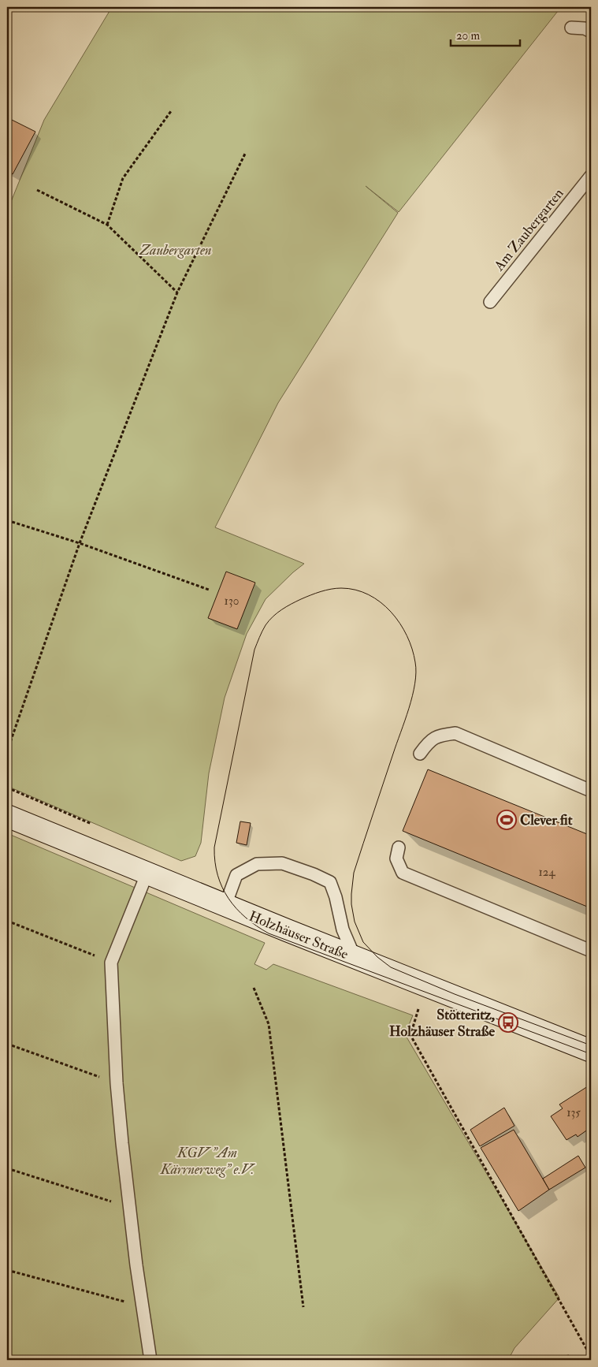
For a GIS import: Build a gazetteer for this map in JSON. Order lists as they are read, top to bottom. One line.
{"streets":{"main road":["Holzhäuser Straße"],"lane":["Am Zaubergarten"]},"parks":["Zaubergarten","KGV \"Am Kärrnerweg\" e.V."],"places":{"sports":["Clever fit"],"bus stop":["Stötteritz, Holzhäuser Straße"]},"house_numbers":["130","124","135"],"scale_bar":"20 m"}
